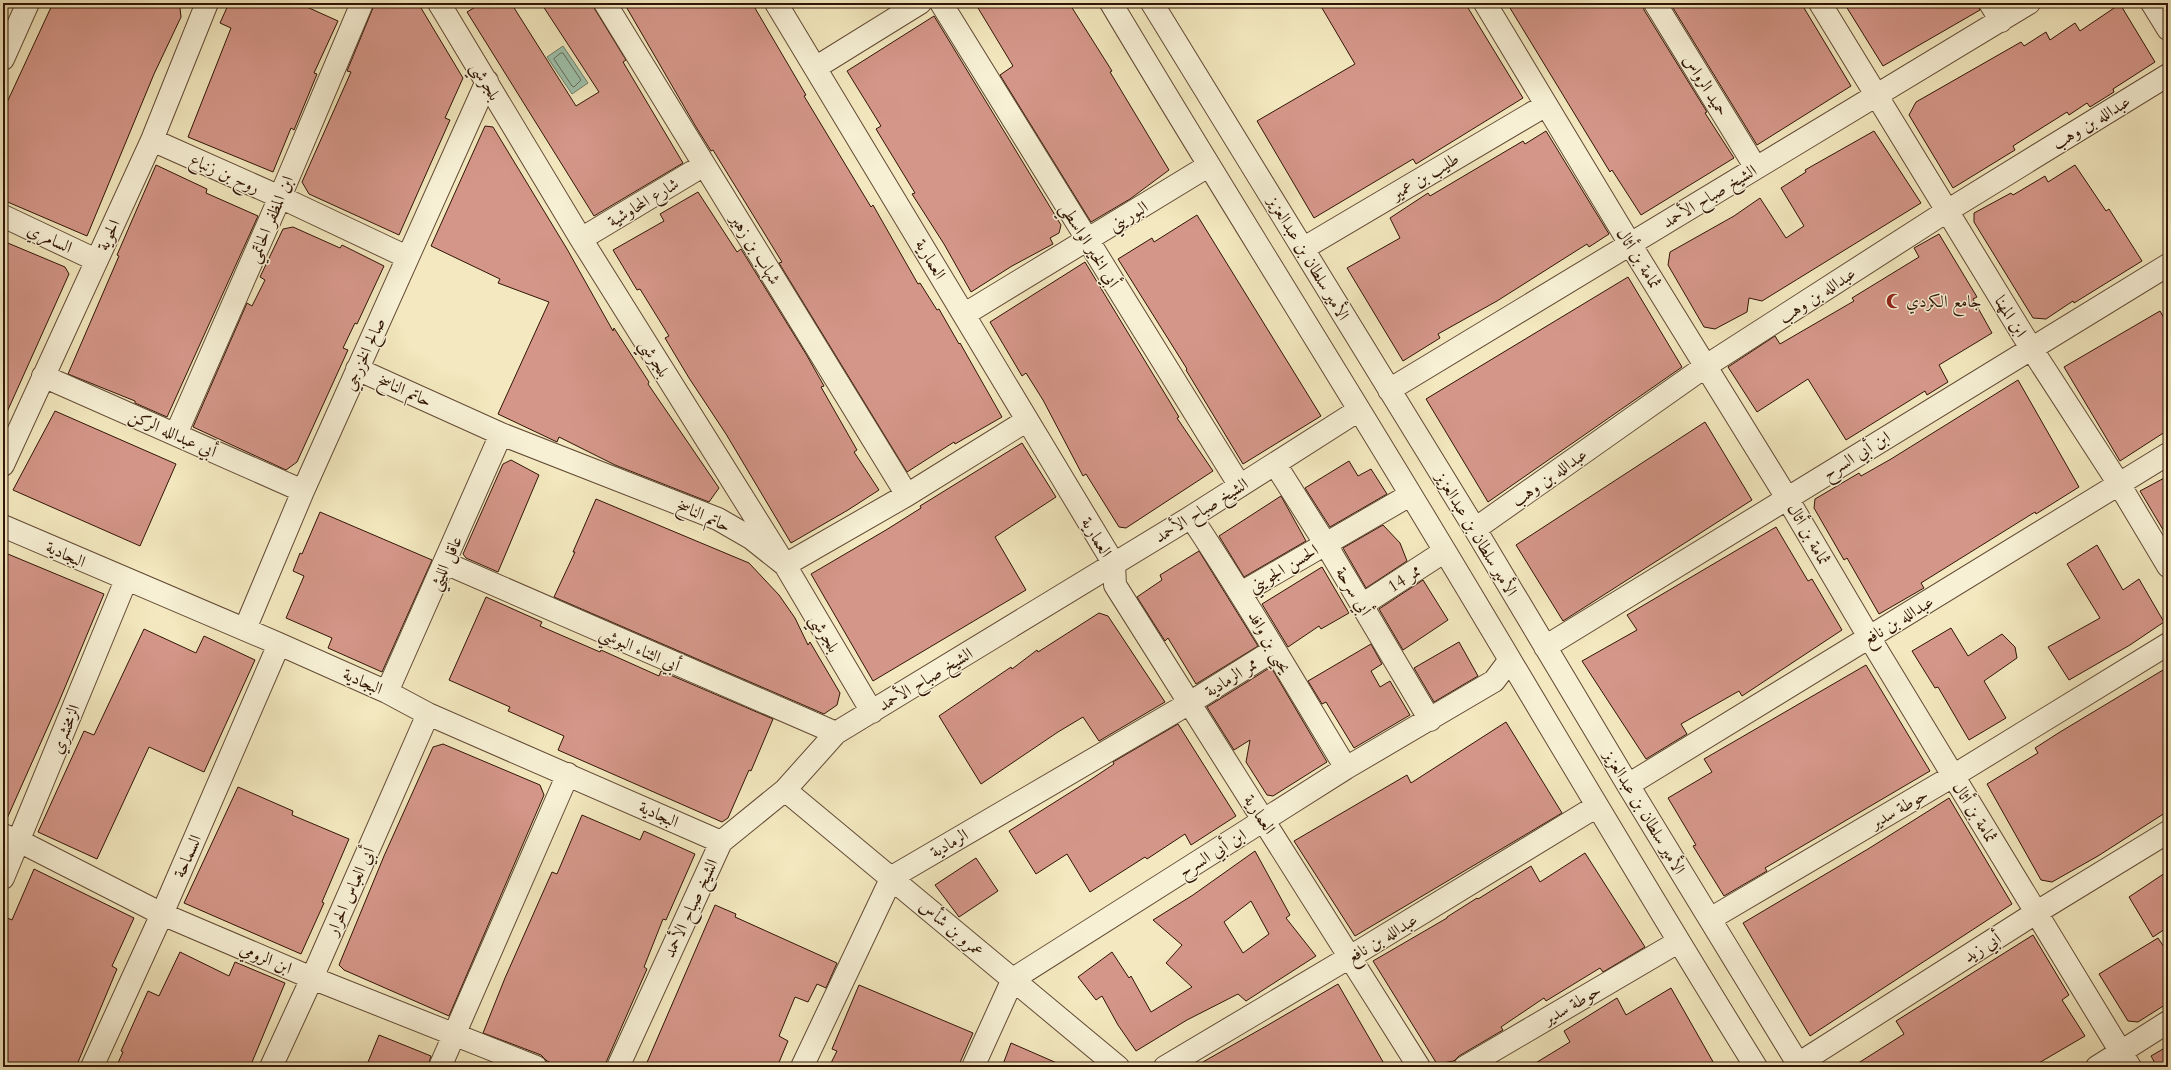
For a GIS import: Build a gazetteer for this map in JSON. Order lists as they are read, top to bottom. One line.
{"streets":{"street":["بلجرشي","حميد الرواس","عبدالله بن وهب","روح بن زنباع","طليب بن عمير","الشيخ صباح الأحمد","شارع المحاوشية","البوريني","ابن المظفر الحاتمي","الحوية","السامري","أبي الخير الواسطي","شهاب بن زهير","الأمير سلطان بن عبدالعزيز","ثمامة بن أثال","العمارية","ابن المهنا","صالح الخزرجي","حاتم الناسخ","أبي عبدالله الركن","ابن أبي السرح","البجادية","عاقل الليثي","الحسن الجويني","ممر 14","أبي سرحة","عبدالله بن نافع","يحيى بن وافد","أبي الثناء البوشي","ممر الرمادية","الزمخشري","حوطة سدير","الرمادية","السماحة","أبي العباس الحرار","عمرو بن شأس","أبي زيد","ابن الرومي"]},"crossings":[["بلجرشي","الشيخ صباح الأحمد"],["بلجرشي","شارع المحاوشية"],["بلجرشي","صالح الخزرجي"],["بلجرشي","حاتم الناسخ"],["حميد الرواس","الشيخ صباح الأحمد"],["عبدالله بن وهب","الأمير سلطان بن عبدالعزيز"],["عبدالله بن وهب","ثمامة بن أثال"],["عبدالله بن وهب","ابن المهنا"],["روح بن زنباع","ابن المظفر الحاتمي"],["روح بن زنباع","الحوية"],["روح بن زنباع","صالح الخزرجي"],["طليب بن عمير","الأمير سلطان بن عبدالعزيز"],["طليب بن عمير","ثمامة بن أثال"],["الشيخ صباح الأحمد","أبي الخير الواسطي"],["الشيخ صباح الأحمد","الأمير سلطان بن عبدالعزيز"],["الشيخ صباح الأحمد","ثمامة بن أثال"],["الشيخ صباح الأحمد","العمارية"],["الشيخ صباح الأحمد","ابن المهنا"],["الشيخ صباح الأحمد","البجادية"],["الشيخ صباح الأحمد","أبي سرحة"],["الشيخ صباح الأحمد","يحيى بن وافد"],["الشيخ صباح الأحمد","أبي الثناء البوشي"],["الشيخ صباح الأحمد","عمرو بن شأس"],["شارع المحاوشية","شهاب بن زهير"],["البوريني","أبي الخير الواسطي"],["البوريني","العمارية"],["ابن المظفر الحاتمي","أبي عبدالله الركن"],["الحوية","السامري"],["الحوية","أبي عبدالله الركن"],["الأمير سلطان بن عبدالعزيز","ابن أبي السرح"],["الأمير سلطان بن عبدالعزيز","عبدالله بن نافع"],["الأمير سلطان بن عبدالعزيز","حوطة سدير"],["الأمير سلطان بن عبدالعزيز","أبي زيد"],["ثمامة بن أثال","ابن أبي السرح"],["ثمامة بن أثال","عبدالله بن نافع"],["ثمامة بن أثال","حوطة سدير"],["ثمامة بن أثال","أبي زيد"],["العمارية","ابن أبي السرح"],["العمارية","عبدالله بن نافع"],["العمارية","ممر الرمادية"],["العمارية","الرمادية"],["ابن المهنا","ابن أبي السرح"],["ابن المهنا","عبدالله بن نافع"],["صالح الخزرجي","حاتم الناسخ"],["صالح الخزرجي","أبي عبدالله الركن"],["صالح الخزرجي","البجادية"],["حاتم الناسخ","عاقل الليثي"],["ابن أبي السرح","أبي سرحة"],["ابن أبي السرح","يحيى بن وافد"],["ابن أبي السرح","عمرو بن شأس"],["البجادية","عاقل الليثي"],["البجادية","الزمخشري"],["البجادية","السماحة"],["البجادية","أبي العباس الحرار"],["عاقل الليثي","أبي الثناء البوشي"],["الحسن الجويني","أبي سرحة"],["الحسن الجويني","يحيى بن وافد"],["ممر 14","أبي سرحة"],["يحيى بن وافد","ممر الرمادية"],["ممر الرمادية","الرمادية"],["الزمخشري","ابن الرومي"],["الرمادية","عمرو بن شأس"],["السماحة","ابن الرومي"],["أبي العباس الحرار","ابن الرومي"]],"places":{"mosque":["جامع الكردي"]}}
